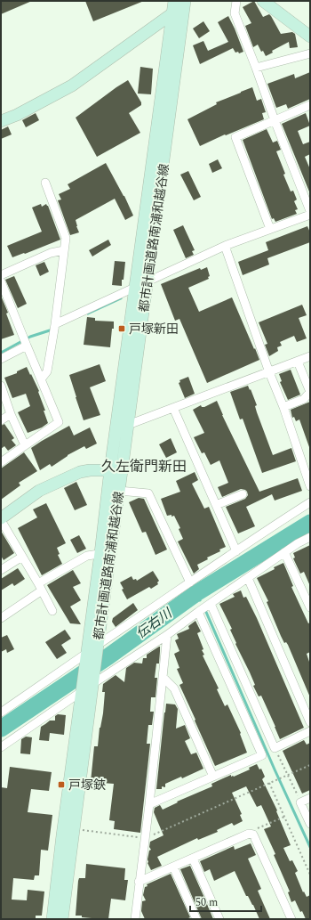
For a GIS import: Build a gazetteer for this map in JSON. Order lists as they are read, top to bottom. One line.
{"streets":{"street":["都市計画道路南浦和越谷線"]},"districts":["久左衛門新田"],"water":["伝右川"],"places":{"transit":["戸塚新田","戸塚鋏"]},"scale_bar":"50 m"}
